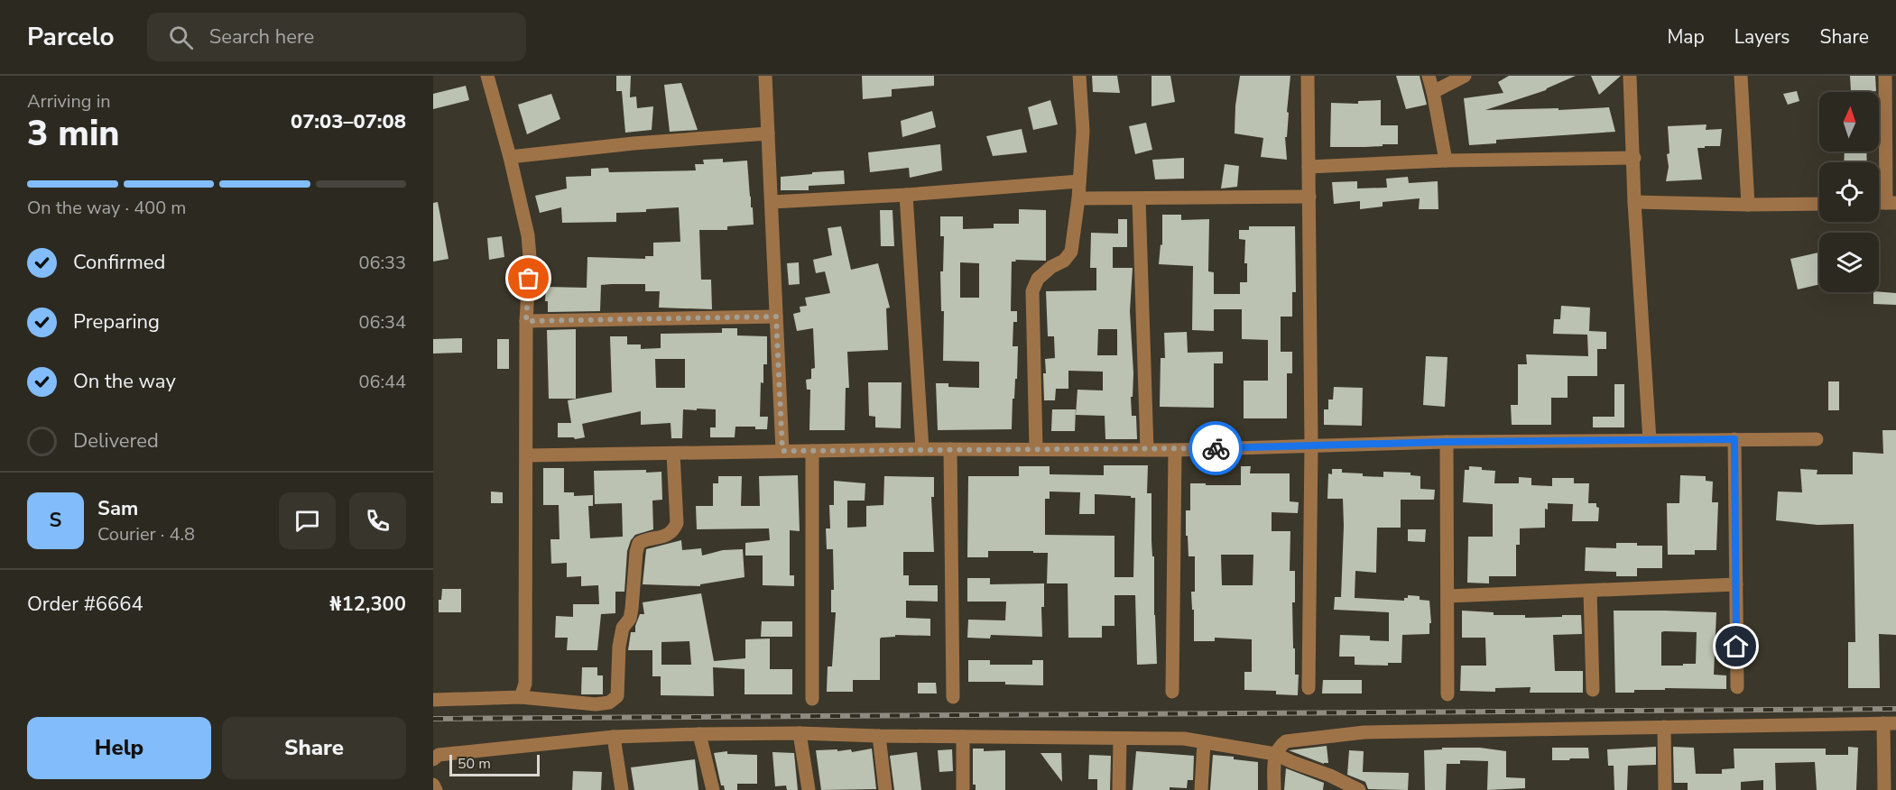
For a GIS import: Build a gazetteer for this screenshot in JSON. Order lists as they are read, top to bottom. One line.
{"scale_bar":"50 m","north":"top","page":{"header":"Parcelo","search":"Search here","nav":["Map","Layers","Share"],"heading":["3 min","Arriving in","07:03–07:08"],"panel":["Sam","Courier · 4.8","Order #6664","₦12,300"],"bar":"On the way · 400 m","list":[["Confirmed","06:33"],["Preparing","06:34"],["On the way","06:44"],"Delivered"],"round":"S","buttons":["Help","Share"],"scale":"50 m"}}
